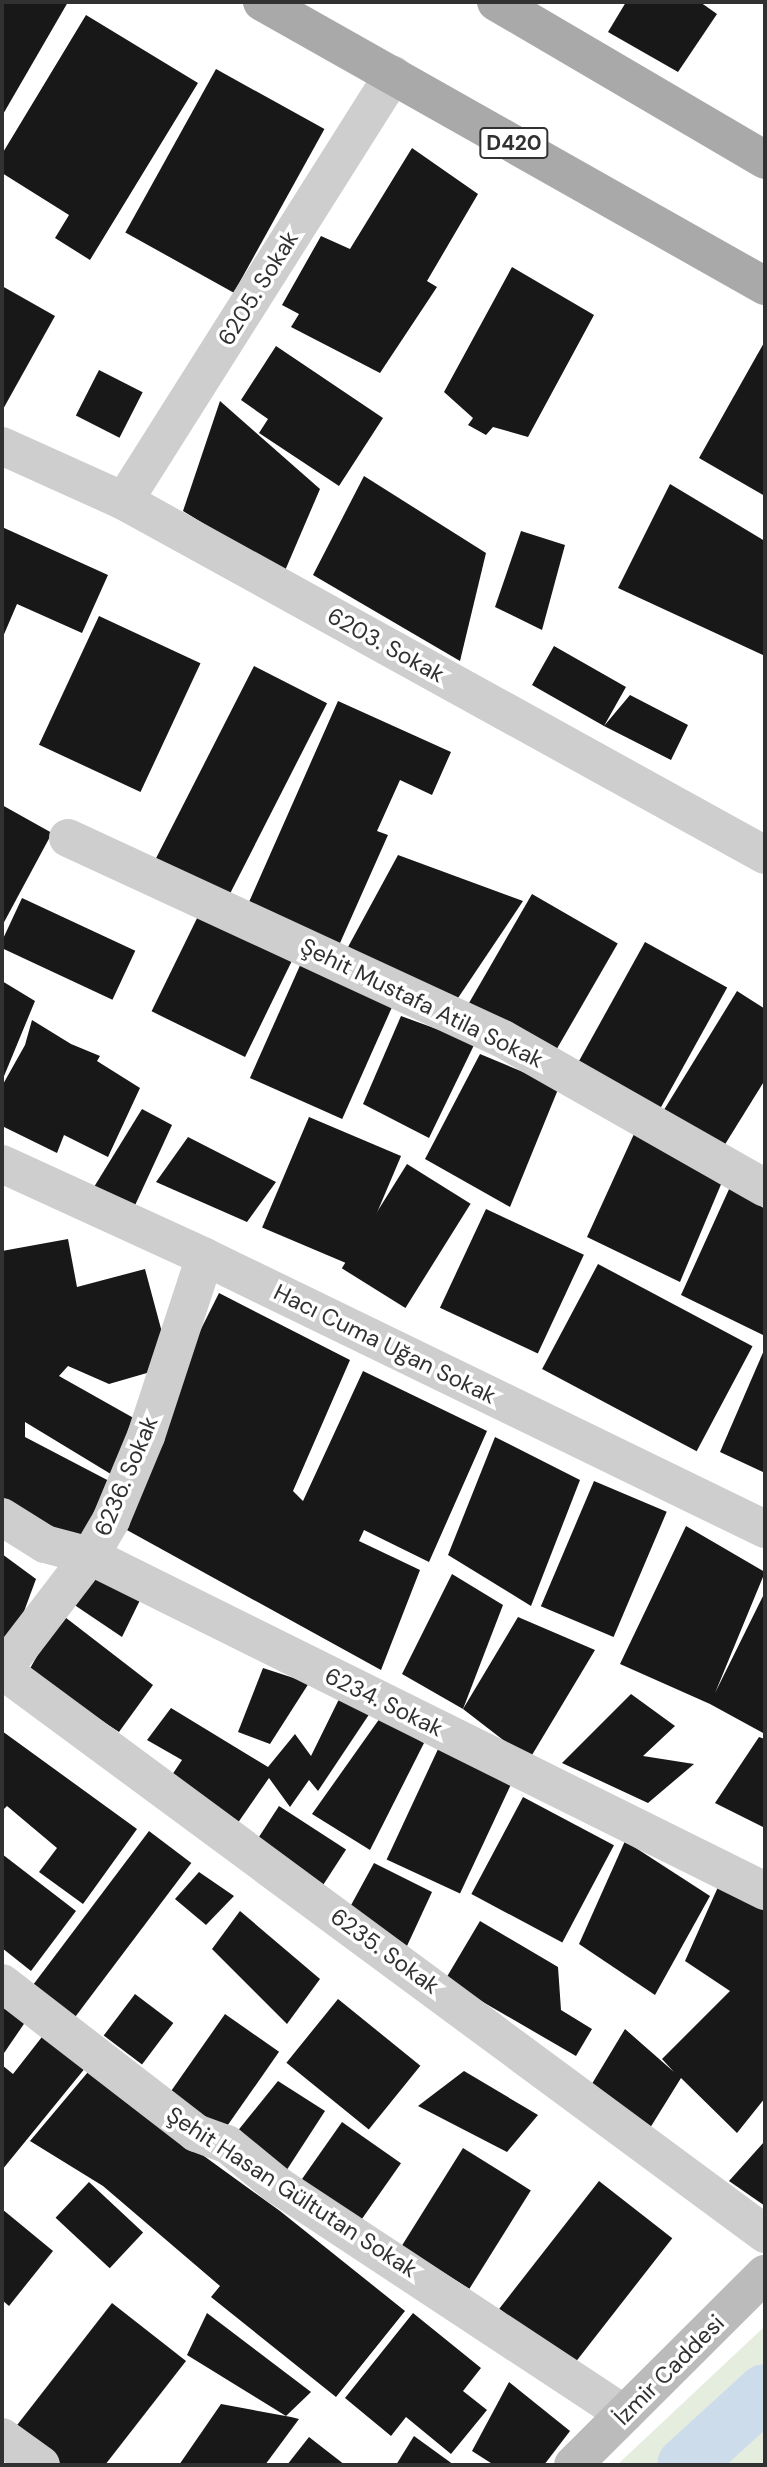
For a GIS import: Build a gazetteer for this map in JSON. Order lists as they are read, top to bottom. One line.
{"streets":{"main road":["D420"],"street":["6205. Sokak","6203. Sokak","Şehit Mustafa Atila Sokak","Hacı Cuma Uğan Sokak","6236. Sokak","6234. Sokak","6235. Sokak","Şehit Hasan Gültutan Sokak","İzmir Caddesi"]},"crossings":[["D420","6205. Sokak"],["6205. Sokak","6203. Sokak"],["Hacı Cuma Uğan Sokak","6236. Sokak"],["6236. Sokak","6234. Sokak"],["6236. Sokak","6235. Sokak"],["Şehit Hasan Gültutan Sokak","İzmir Caddesi"]]}
